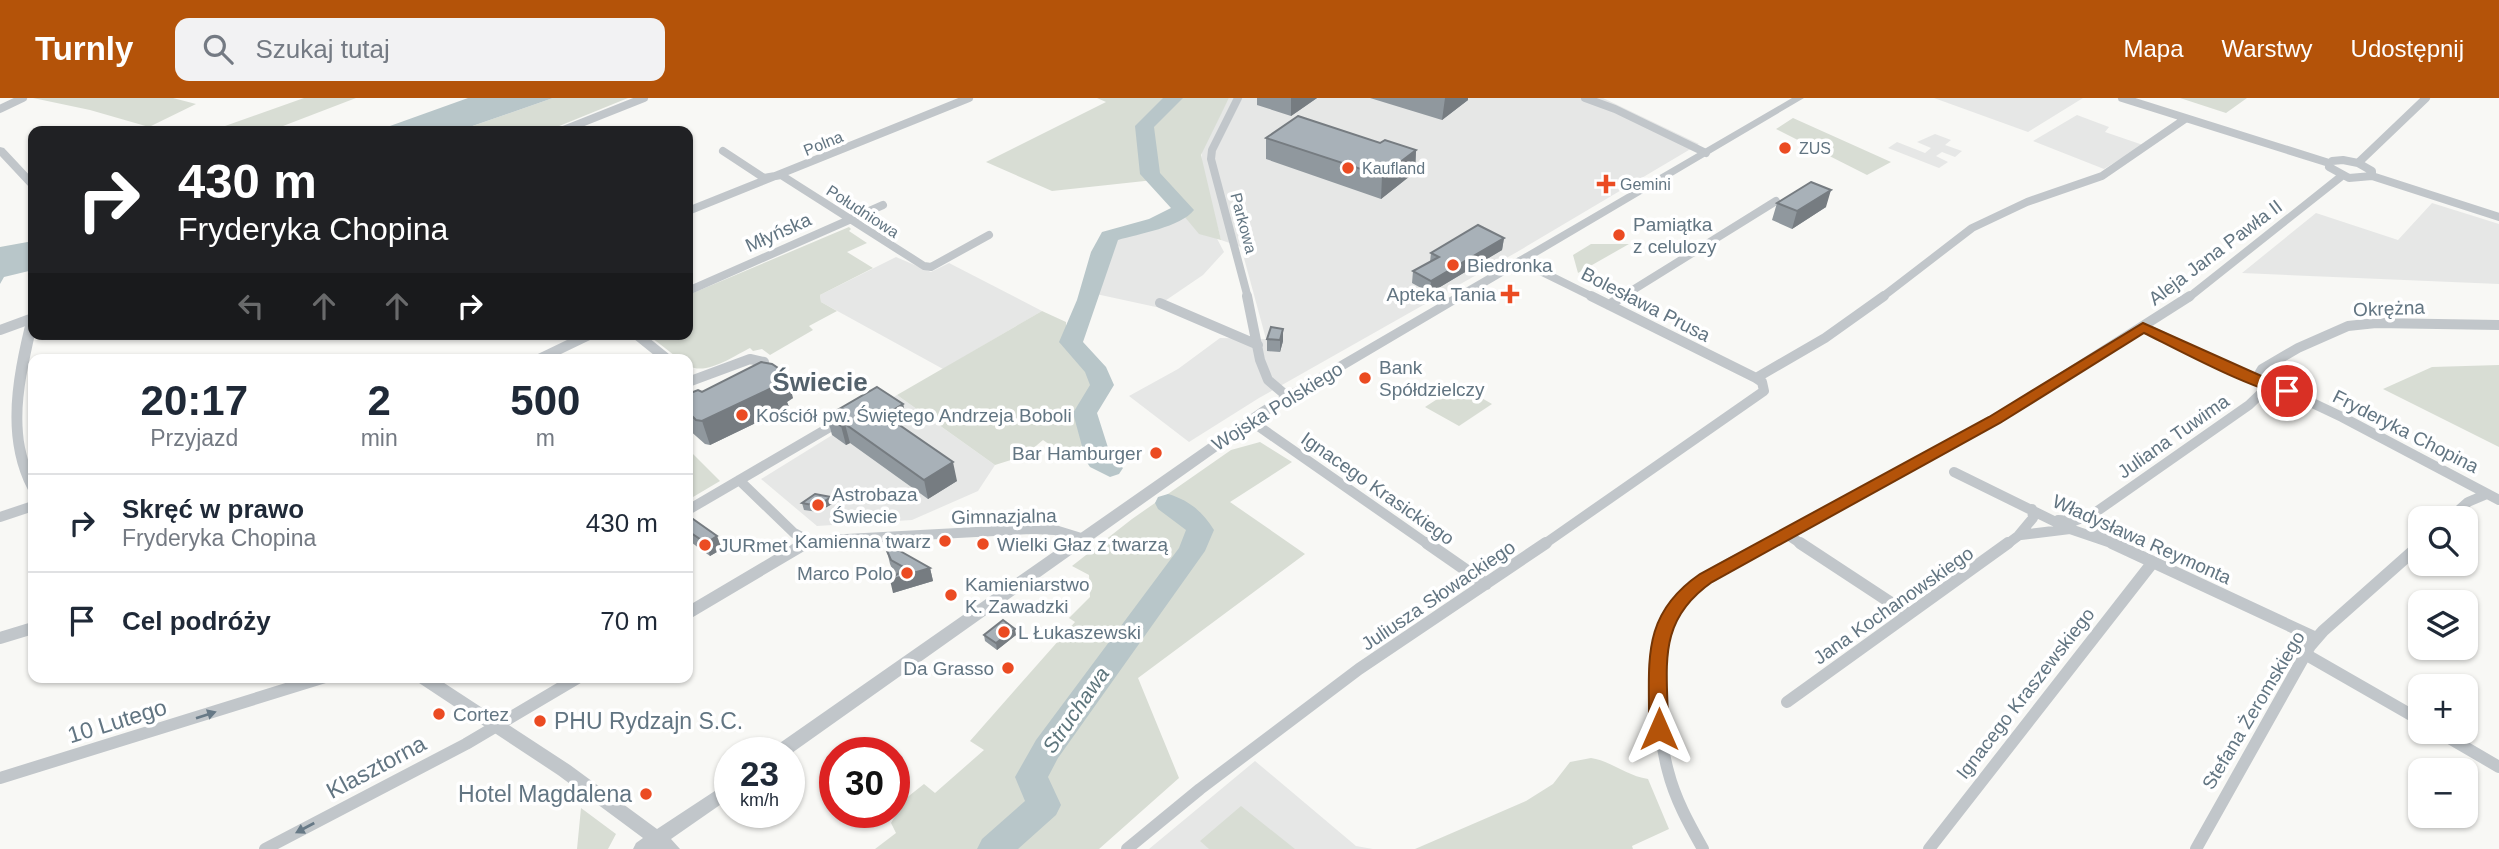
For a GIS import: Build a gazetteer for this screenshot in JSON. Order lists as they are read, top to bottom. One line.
{"streets":{"street":["Polna","Południowa","Parkowa","Młyńska","Aleja Jana Pawła II","Bolesława Prusa","Okrężna","Wojska Polskiego","Fryderyka Chopina","Juliana Tuwima","Ignacego Krasickiego","Gimnazjalna","Władysława Reymonta","Juliusza Słowackiego","Jana Kochanowskiego","Ignacego Kraszewskiego","Stefana Żeromskiego","10 Lutego","Klasztorna"]},"crossings":[["Polna","Południowa"],["Południowa","Młyńska"],["Parkowa","Wojska Polskiego"],["Aleja Jana Pawła II","Fryderyka Chopina"],["Bolesława Prusa","Wojska Polskiego"],["Bolesława Prusa","Juliusza Słowackiego"],["Okrężna","Fryderyka Chopina"],["Okrężna","Juliana Tuwima"],["Wojska Polskiego","Ignacego Krasickiego"],["Wojska Polskiego","Gimnazjalna"],["Fryderyka Chopina","Juliana Tuwima"],["Juliana Tuwima","Władysława Reymonta"],["Ignacego Krasickiego","Juliusza Słowackiego"],["Władysława Reymonta","Jana Kochanowskiego"],["Władysława Reymonta","Ignacego Kraszewskiego"],["Władysława Reymonta","Stefana Żeromskiego"]],"one_way":["10 Lutego","Klasztorna"],"districts":["Świecie"],"water":["Struchawa"],"places":{"other":["ZUS","Kaufland","Pamiątka z celulozy","Biedronka","Bank Spółdzielczy","Kościół pw. Świętego Andrzeja Boboli","Bar Hamburger","Astrobaza Świecie","Kamienna twarz","Wielki Głaz z twarzą","JURmet","Marco Polo","Kamieniarstwo K. Zawadzki","L Łukaszewski","Da Grasso","Cortez","PHU Rydzajn S.C.","Hotel Magdalena"],"health":["Gemini","Apteka Tania"]},"page":{"header":"Turnly","search":"Szukaj tutaj","nav":["Mapa","Warstwy","Udostępnij"],"turn":["430 m","Fryderyka Chopina"],"eta":["20:17","Przyjazd","2","min","500","m"],"list":[{"name":"Skręć w prawo","note":"Fryderyka Chopina","value":"430 m"},{"name":"Cel podróży","value":"70 m"}],"map_buttons":["+","−"],"speed":"23 km/h","limit":"30"}}
